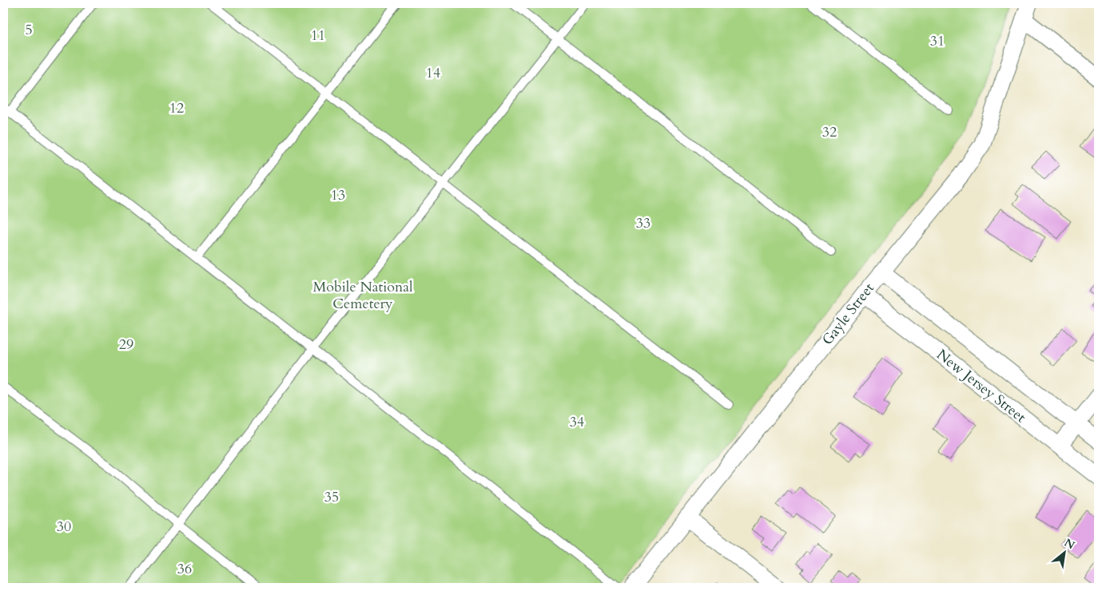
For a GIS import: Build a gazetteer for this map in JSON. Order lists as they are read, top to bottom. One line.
{"streets":{"street":["Gayle Street","New Jersey Street"]},"crossings":[["Gayle Street","New Jersey Street"]],"parks":["5","11","31","14","12","32","13","33","Mobile National Cemetery","29","34","35","30","36"],"north":"top right"}
